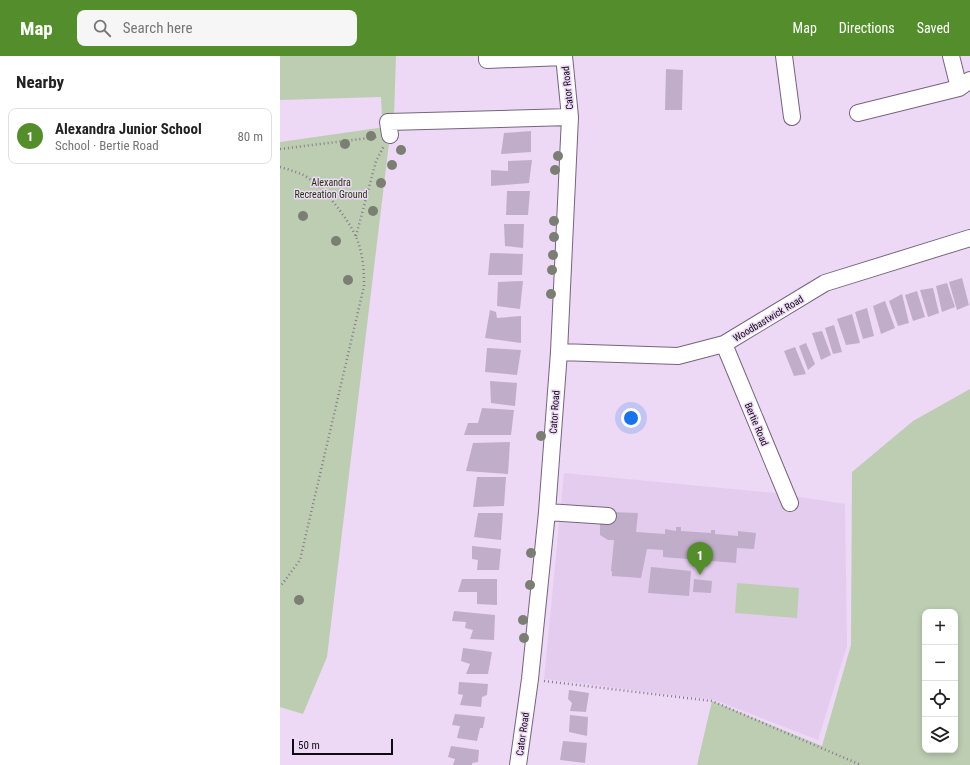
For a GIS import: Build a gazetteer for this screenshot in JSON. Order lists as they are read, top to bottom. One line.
{"streets":{"street":["Cator Road","Woodbastwick Road","Bertie Road"]},"crossings":[["Cator Road","Woodbastwick Road"],["Woodbastwick Road","Bertie Road"]],"parks":["Alexandra Recreation Ground"],"scale_bar":"50 m","page":{"header":"Map","search":"Search here","nav":["Map","Directions","Saved"],"heading":"Nearby","list":[{"mark":"1","name":"Alexandra Junior School","note":"School · Bertie Road","value":"80 m"}],"pins":"1","map_buttons":["+","−"],"scale":"50 m"}}
